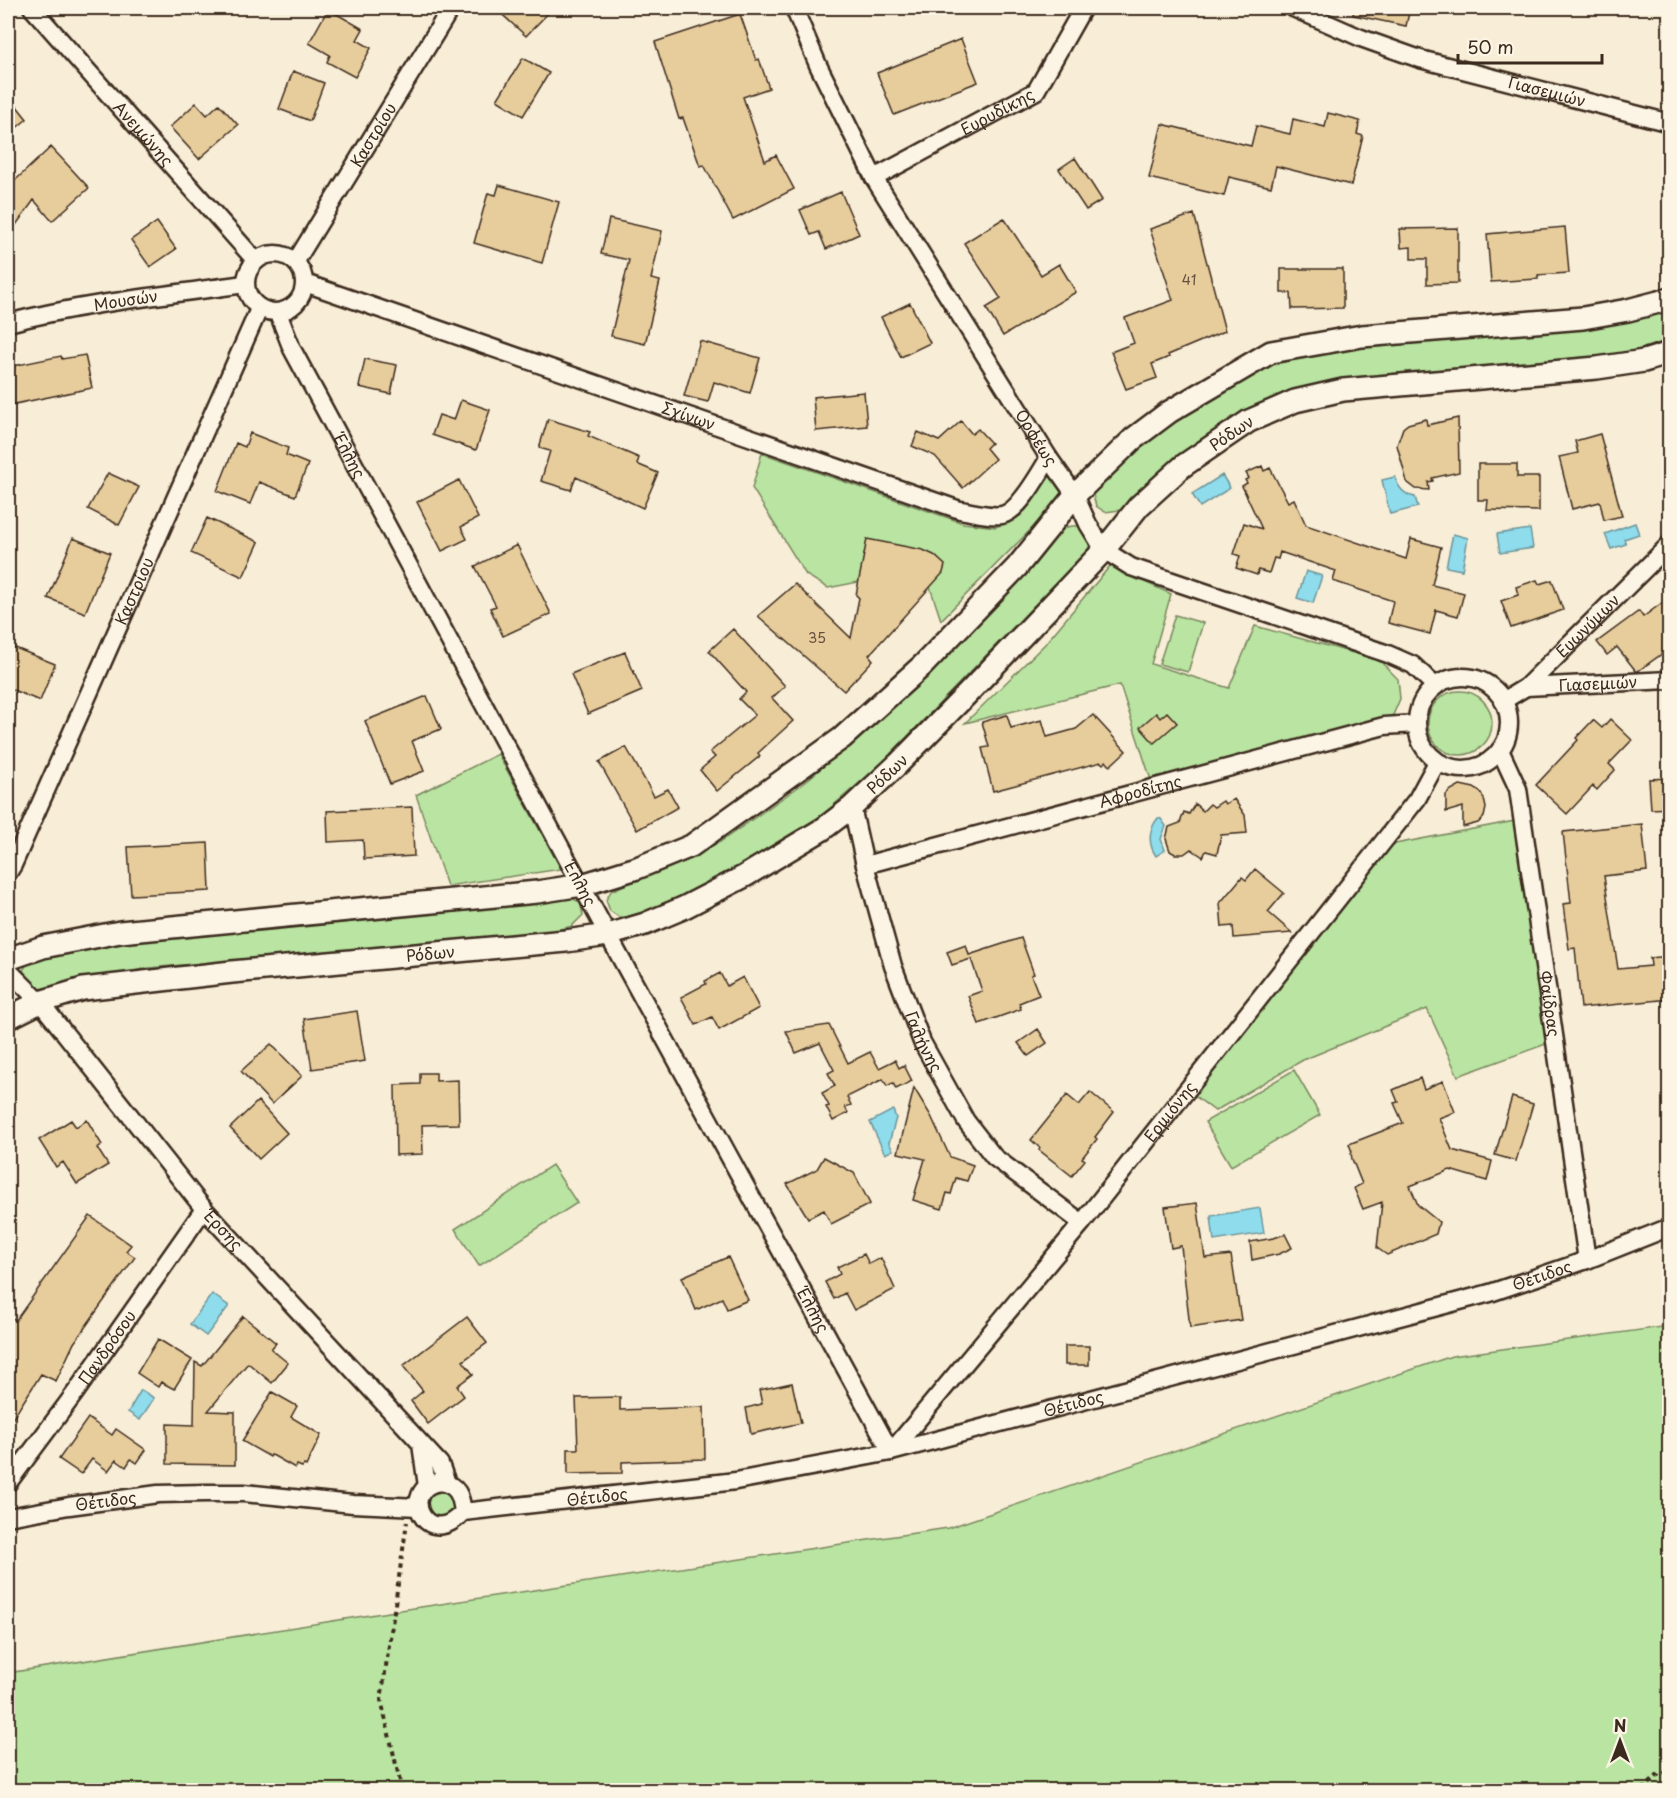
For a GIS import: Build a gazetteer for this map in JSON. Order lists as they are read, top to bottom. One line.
{"streets":{"street":["Γιασεμιών","Ευρυδίκης","Ανεμώνης","Καστρίου","Μουσών","Σχίνων","Ρόδων","Ορφέως","Έλλης","Ευωνύμων","Αφροδίτης","Φαίδρας","Γαλήνης","Ερμιόνης","Έρσης","Θέτιδος","Πανδρόσου"]},"crossings":[["Γιασεμιών","Ευωνύμων"],["Ευρυδίκης","Ορφέως"],["Ανεμώνης","Καστρίου"],["Ανεμώνης","Μουσών"],["Ανεμώνης","Σχίνων"],["Ανεμώνης","Έλλης"],["Καστρίου","Μουσών"],["Καστρίου","Σχίνων"],["Καστρίου","Έλλης"],["Μουσών","Σχίνων"],["Μουσών","Έλλης"],["Σχίνων","Ορφέως"],["Σχίνων","Έλλης"],["Ρόδων","Ορφέως"],["Ρόδων","Έλλης"],["Ρόδων","Γαλήνης"],["Ρόδων","Έρσης"],["Ορφέως","Ευωνύμων"],["Ορφέως","Αφροδίτης"],["Ορφέως","Φαίδρας"],["Ορφέως","Ερμιόνης"],["Έλλης","Ερμιόνης"],["Έλλης","Θέτιδος"],["Ευωνύμων","Αφροδίτης"],["Ευωνύμων","Φαίδρας"],["Ευωνύμων","Ερμιόνης"],["Αφροδίτης","Φαίδρας"],["Αφροδίτης","Γαλήνης"],["Αφροδίτης","Ερμιόνης"],["Φαίδρας","Ερμιόνης"],["Φαίδρας","Θέτιδος"],["Γαλήνης","Ερμιόνης"],["Ερμιόνης","Θέτιδος"],["Έρσης","Θέτιδος"],["Έρσης","Πανδρόσου"]],"house_numbers":["41","35"],"scale_bar":"50 m","north":"top"}
